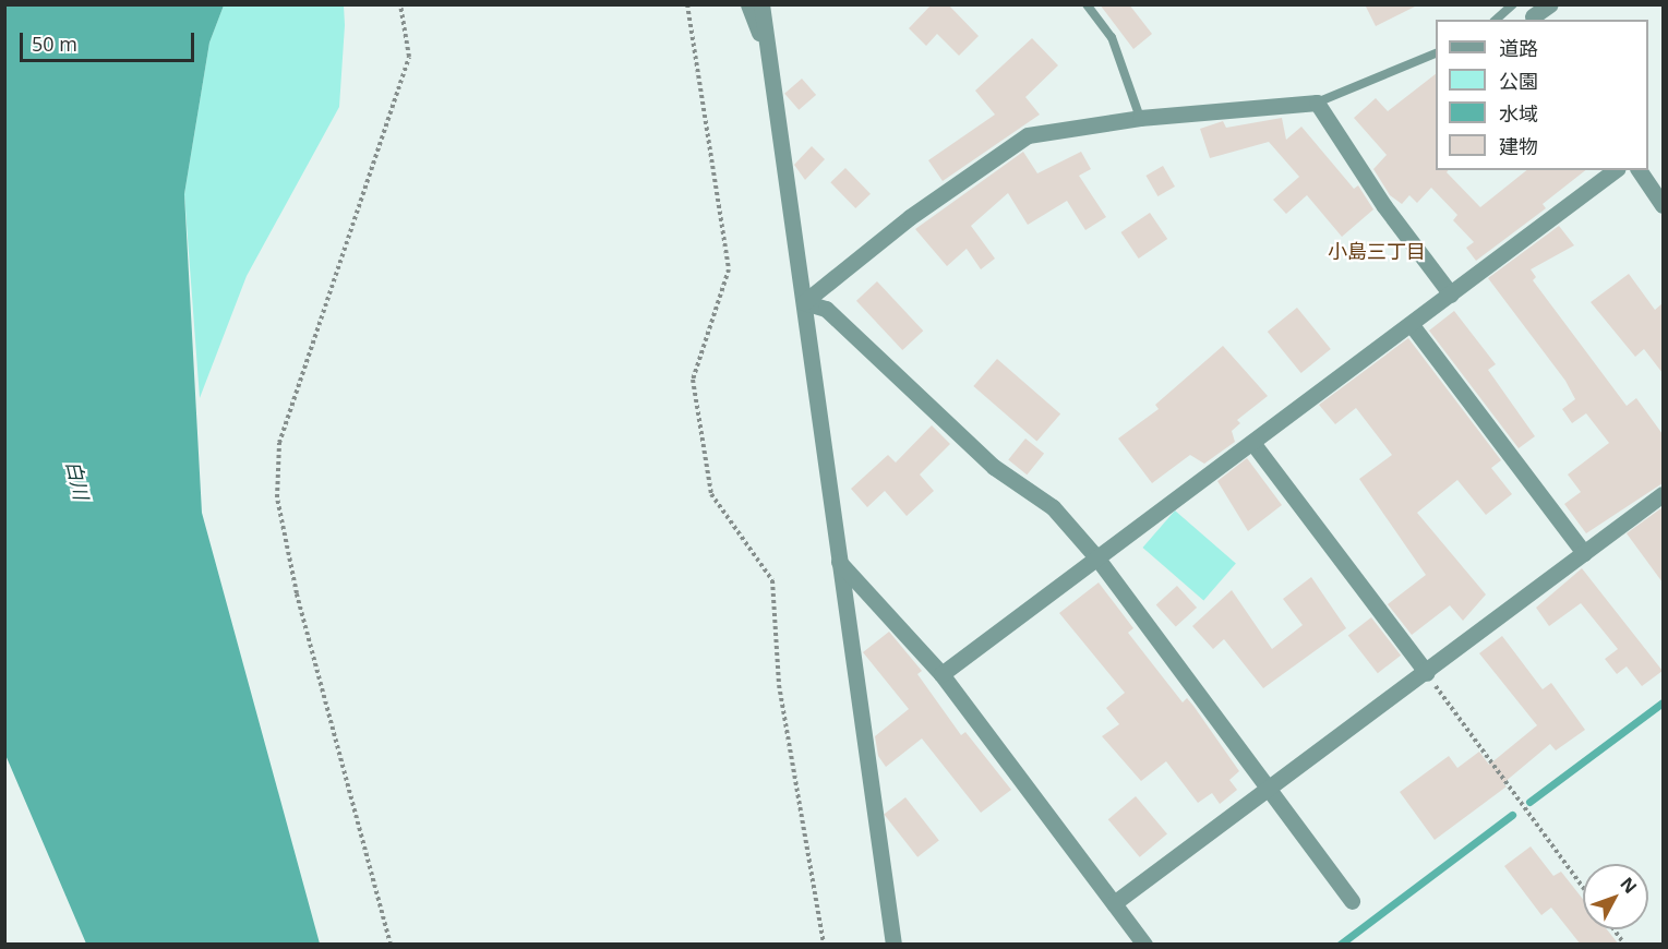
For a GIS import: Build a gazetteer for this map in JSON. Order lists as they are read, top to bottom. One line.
{"districts":["小島三丁目"],"water":["白川"],"legend":["道路","公園","水域","建物"],"scale_bar":"50 m","north":"top right"}
